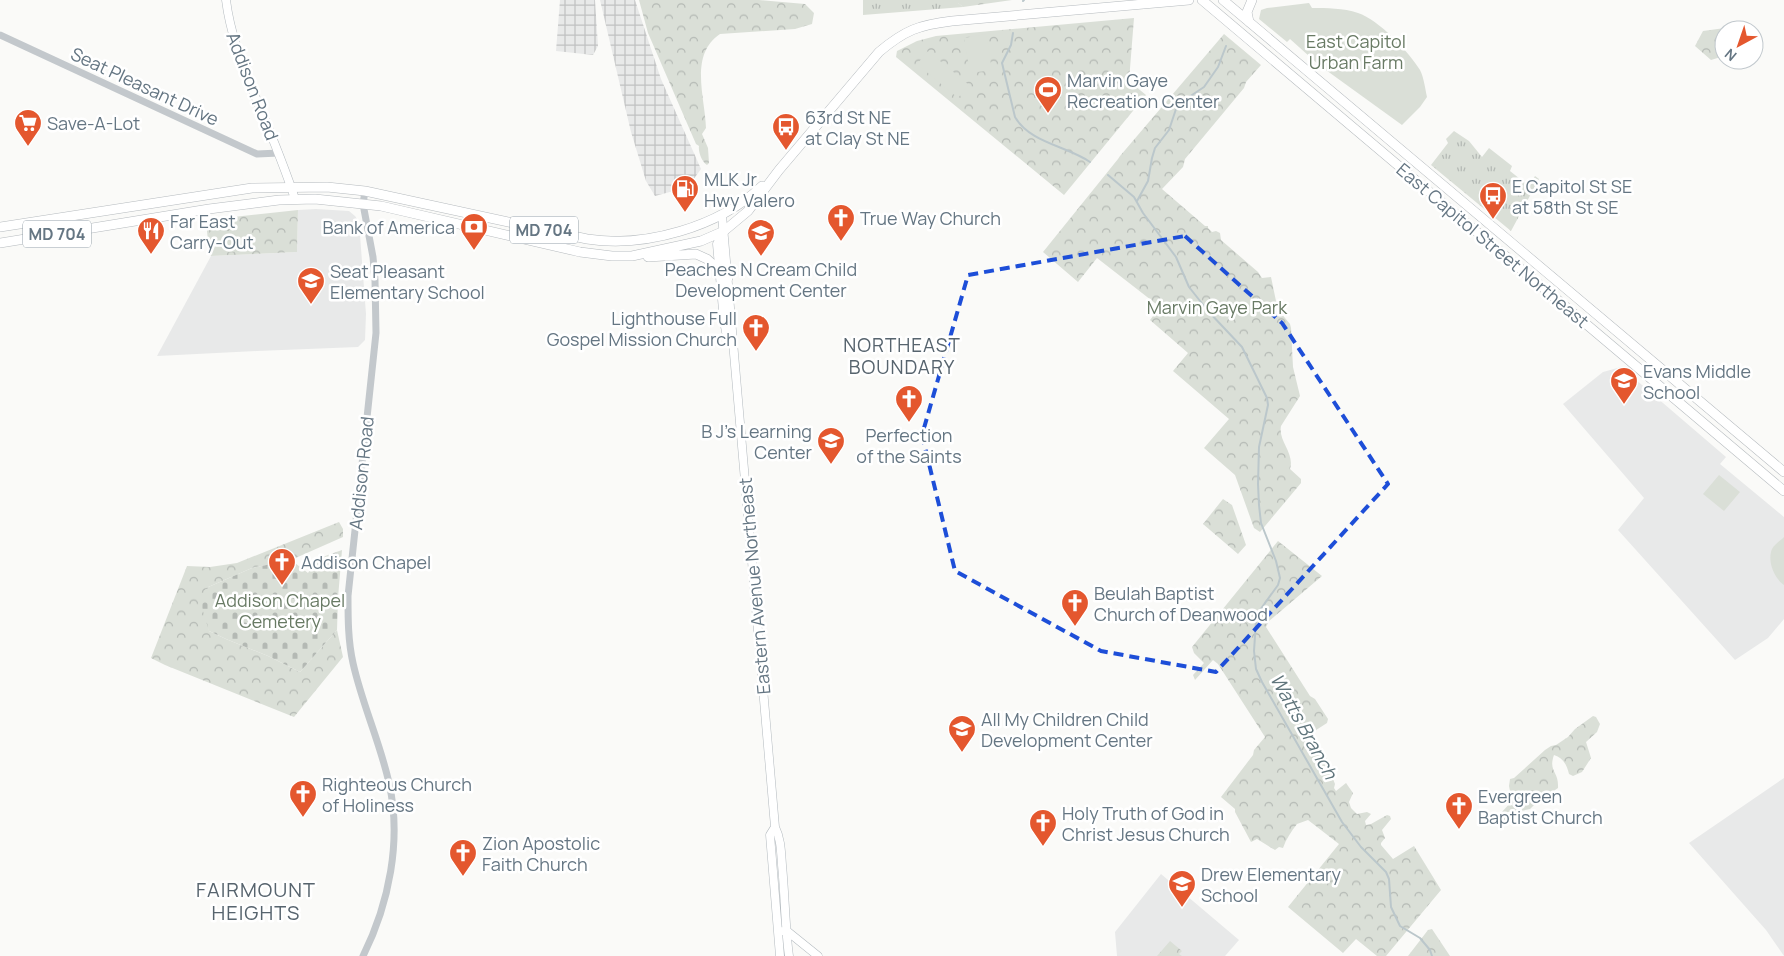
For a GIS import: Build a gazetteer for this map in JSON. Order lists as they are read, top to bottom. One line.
{"streets":{"main road":["Addison Road","MD 704","East Capitol Street Northeast","Eastern Avenue Northeast"],"street":["Seat Pleasant Drive"]},"crossings":[["Seat Pleasant Drive","Addison Road"],["Addison Road","MD 704"],["MD 704","Eastern Avenue Northeast"]],"districts":["NORTHEAST BOUNDARY","FAIRMOUNT HEIGHTS"],"water":["Watts Branch"],"parks":["East Capitol Urban Farm","Marvin Gaye Park","Addison Chapel Cemetery"],"places":{"sports":["Marvin Gaye Recreation Center"],"supermarket":["Save-A-Lot"],"bus stop":["63rd St NE at Clay St NE","E Capitol St SE at 58th St SE"],"fuel station":["MLK Jr Hwy Valero"],"church":["True Way Church","Lighthouse Full Gospel Mission Church","Perfection of the Saints","Addison Chapel","Beulah Baptist Church of Deanwood","Righteous Church of Holiness","Evergreen Baptist Church","Holy Truth of God in Christ Jesus Church","Zion Apostolic Faith Church"],"bank":["Bank of America"],"restaurant":["Far East Carry-Out"],"school or university":["Peaches N Cream Child Development Center","Seat Pleasant Elementary School","Evans Middle School","B J's Learning Center","All My Children Child Development Center","Drew Elementary School"]},"north":"bottom left"}
